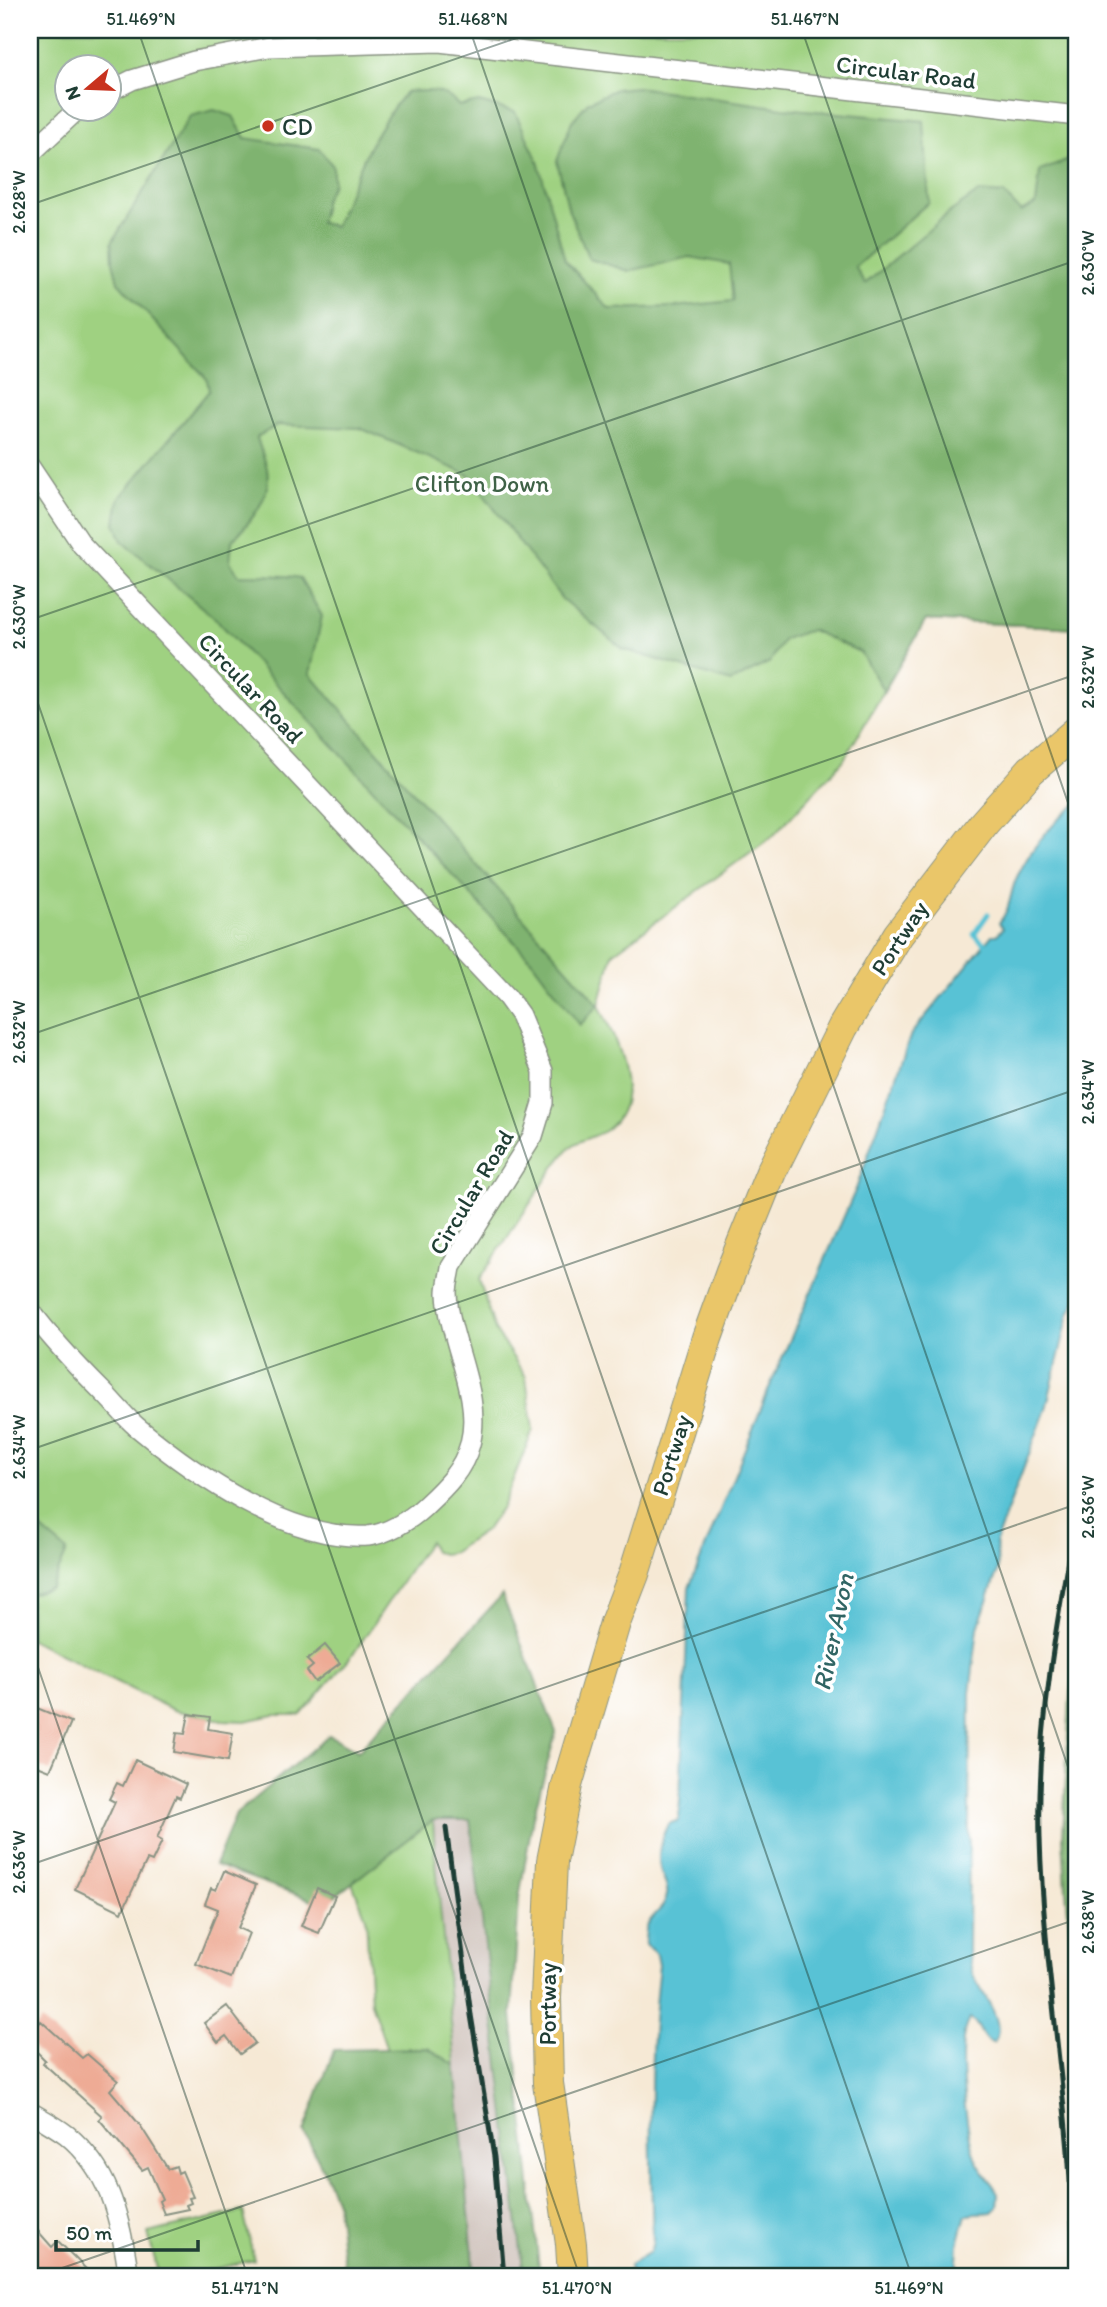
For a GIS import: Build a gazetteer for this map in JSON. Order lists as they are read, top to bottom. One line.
{"streets":{"highway":["Portway"],"street":["Circular Road"]},"water":["River Avon"],"parks":["Clifton Down"],"places":["CD"],"scale_bar":"50 m","north":"left","coordinates":["51.469°N","51.468°N","51.467°N","2.628°W","2.630°W","2.632°W","2.634°W","2.636°W","2.638°W","51.471°N","51.470°N"]}
